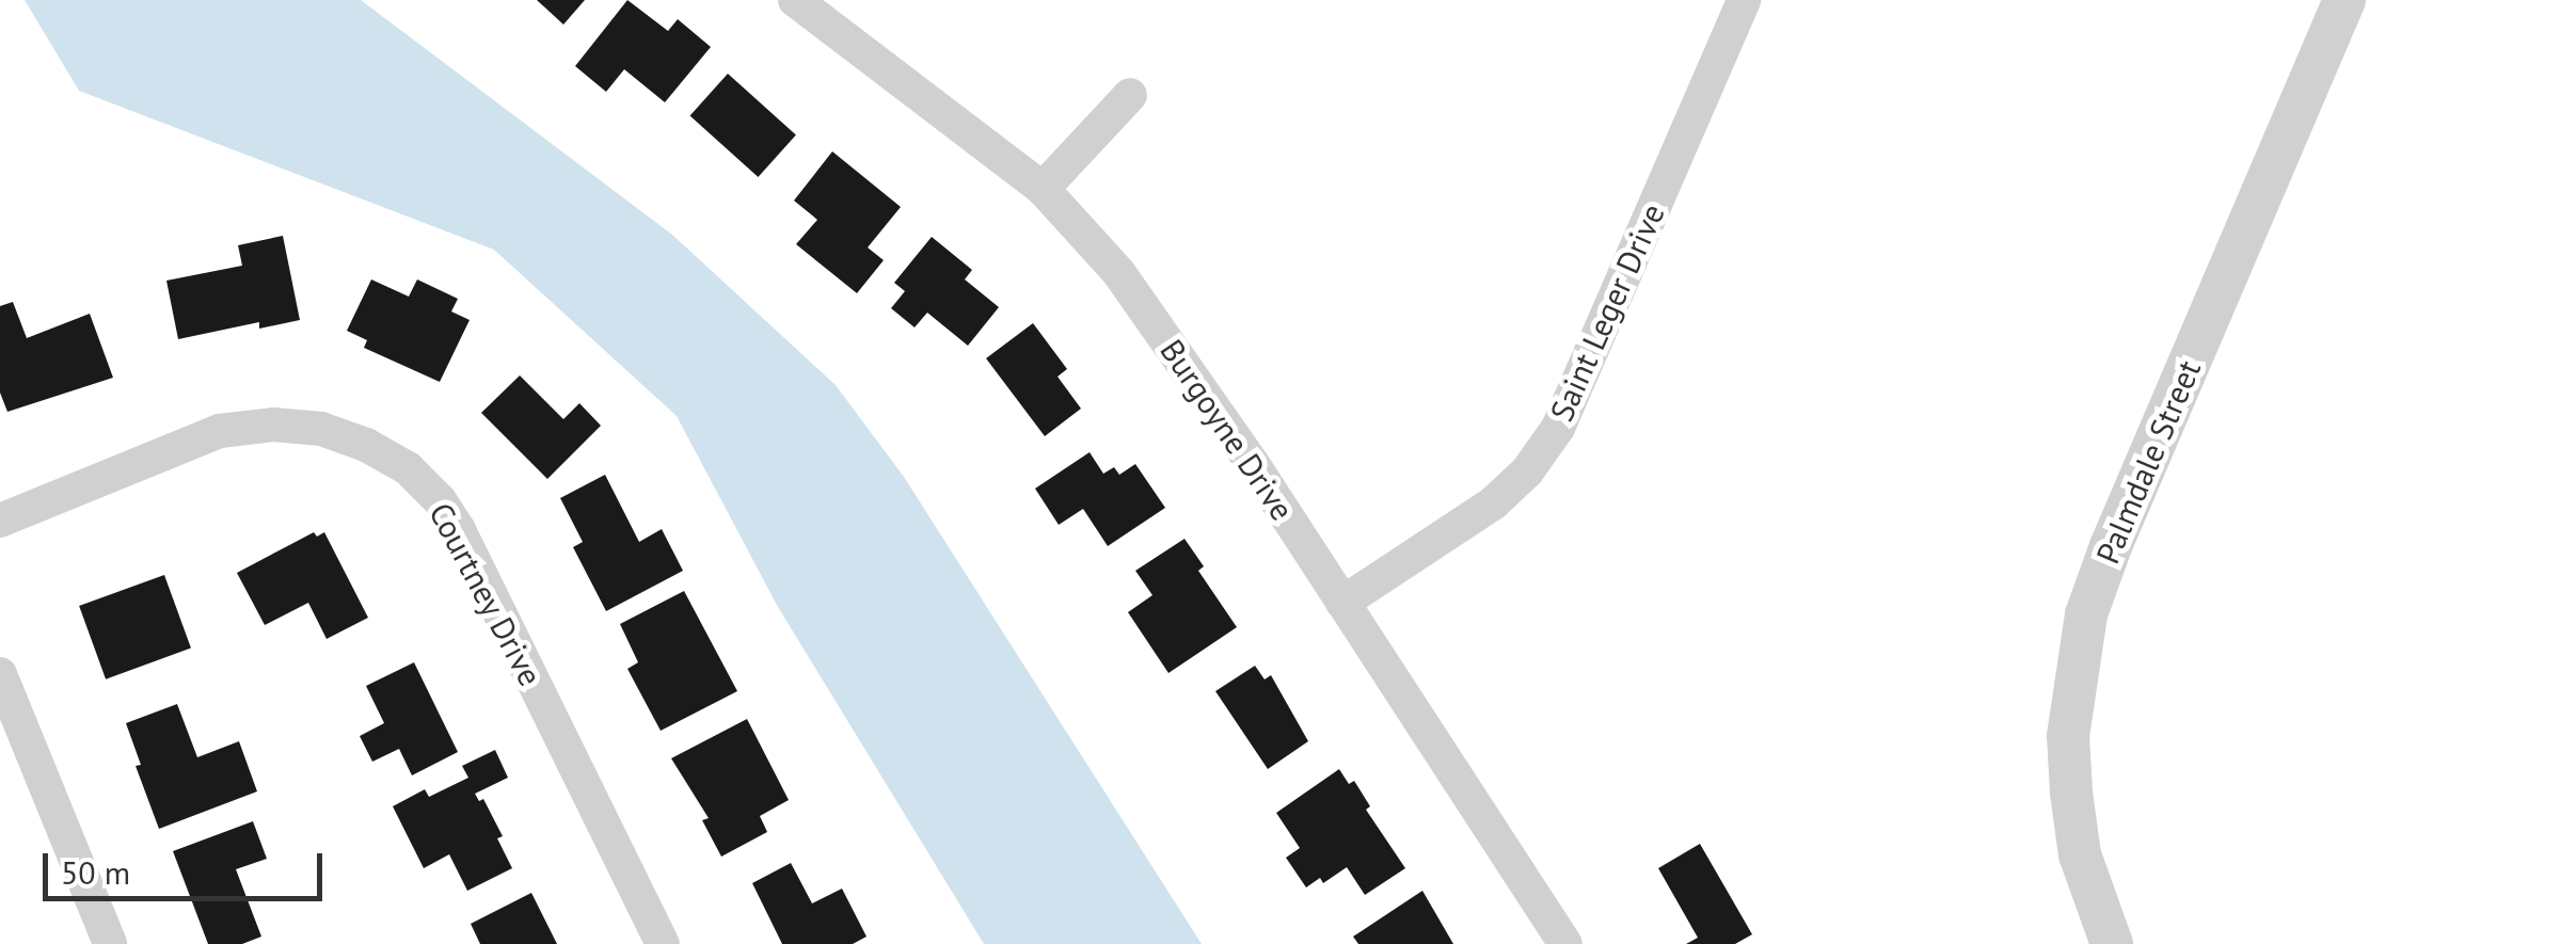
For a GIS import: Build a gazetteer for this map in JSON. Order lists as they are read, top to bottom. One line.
{"streets":{"street":["Saint Leger Drive","Burgoyne Drive","Palmdale Street","Courtney Drive"]},"crossings":[["Saint Leger Drive","Burgoyne Drive"]],"scale_bar":"50 m"}
